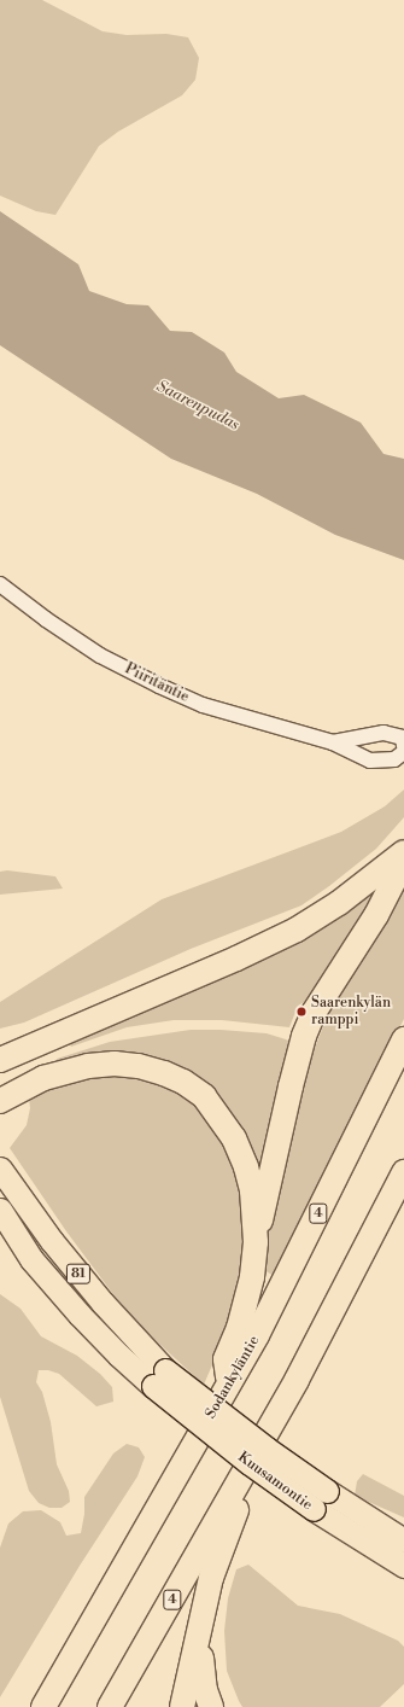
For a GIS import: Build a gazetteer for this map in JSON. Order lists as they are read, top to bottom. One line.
{"streets":{"highway":["4","Sodankyläntie"],"main road":["81","Kuusamontie"],"street":["Piiritäntie"]},"crossings":[["81","Kuusamontie"]],"water":["Saarenpudas"],"places":["Saarenkylän ramppi"]}
